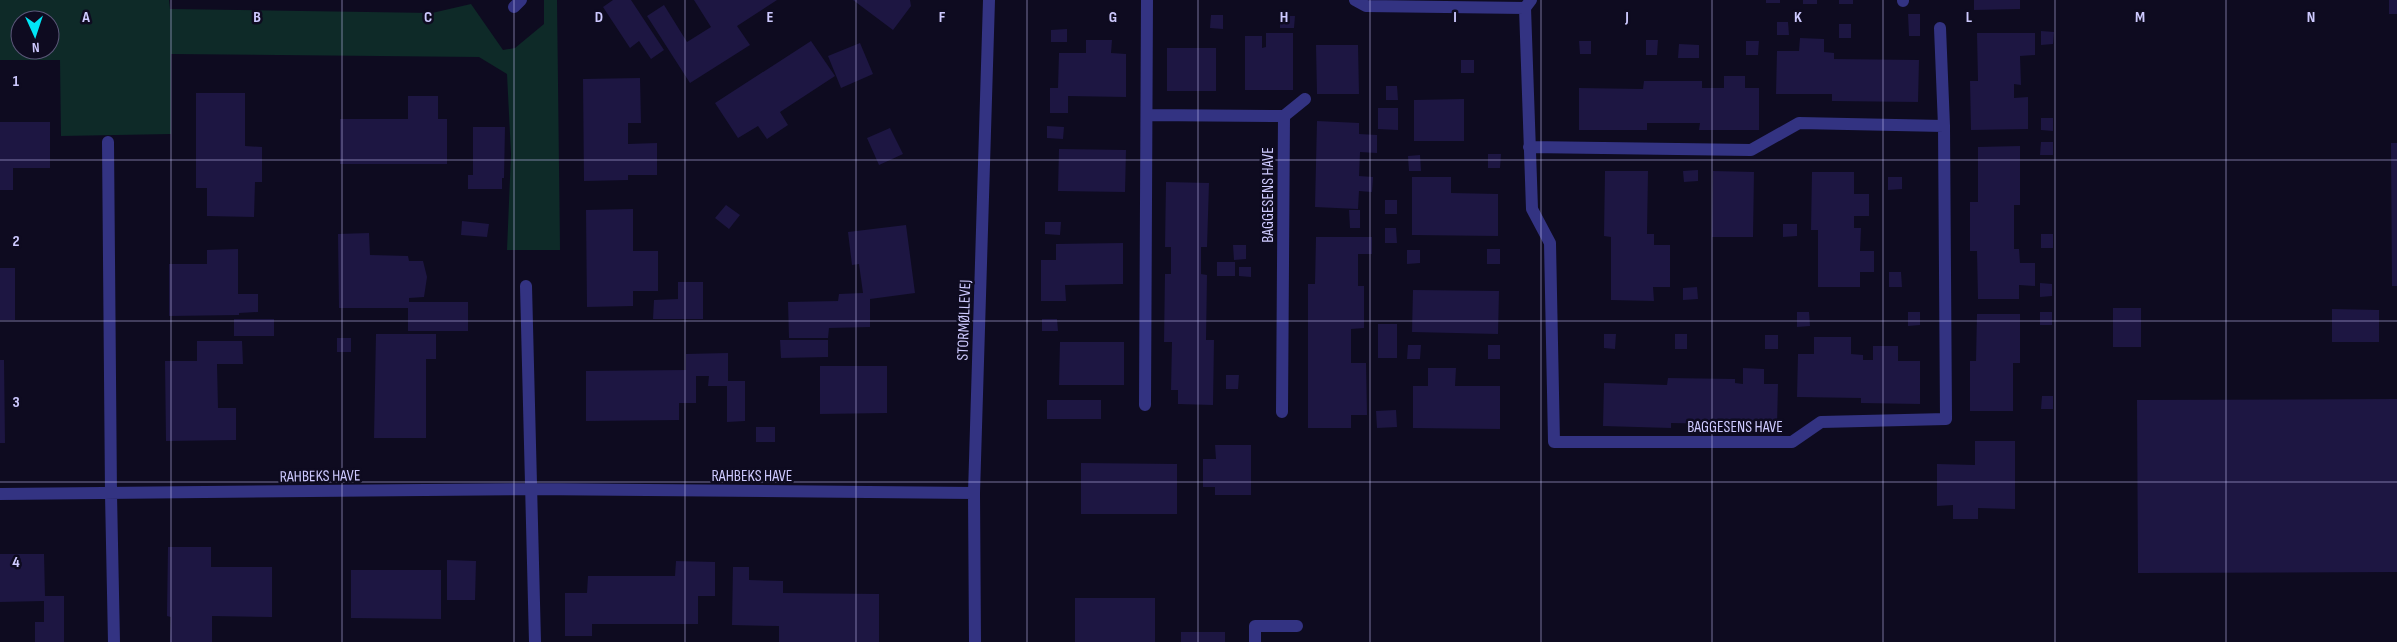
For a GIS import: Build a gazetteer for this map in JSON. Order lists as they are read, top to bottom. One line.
{"streets":{"street":["BAGGESENS HAVE","STORMØLLEVEJ","RAHBEKS HAVE"]},"crossings":[["STORMØLLEVEJ","RAHBEKS HAVE"]],"north":"bottom","grid":{"columns":["A","B","C","D","E","F","G","H","I","J","K","L","M","N"],"rows":["1","2","3","4"]}}
